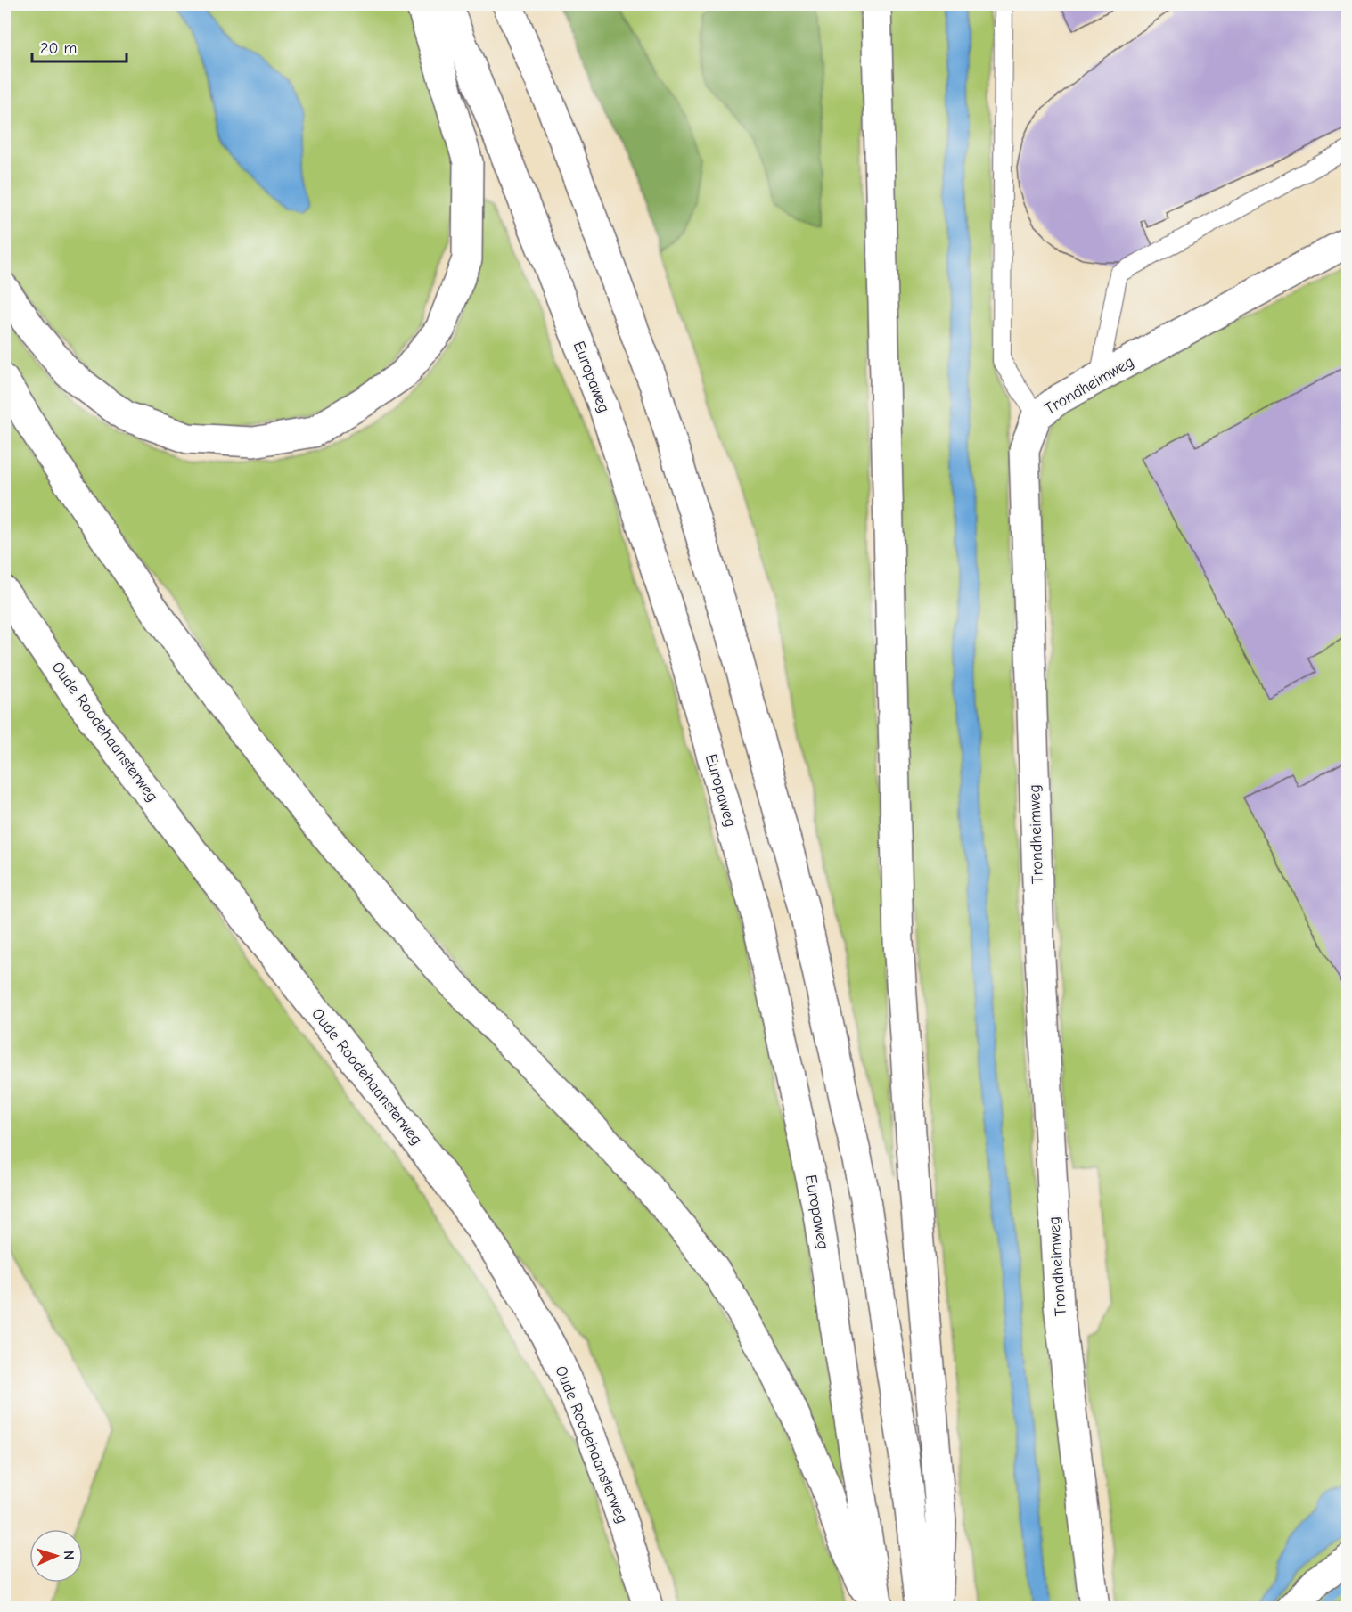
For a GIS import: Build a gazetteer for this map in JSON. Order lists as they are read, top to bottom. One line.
{"streets":{"main road":["Europaweg","Trondheimweg","Oude Roodehaansterweg"]},"scale_bar":"20 m","north":"right"}
